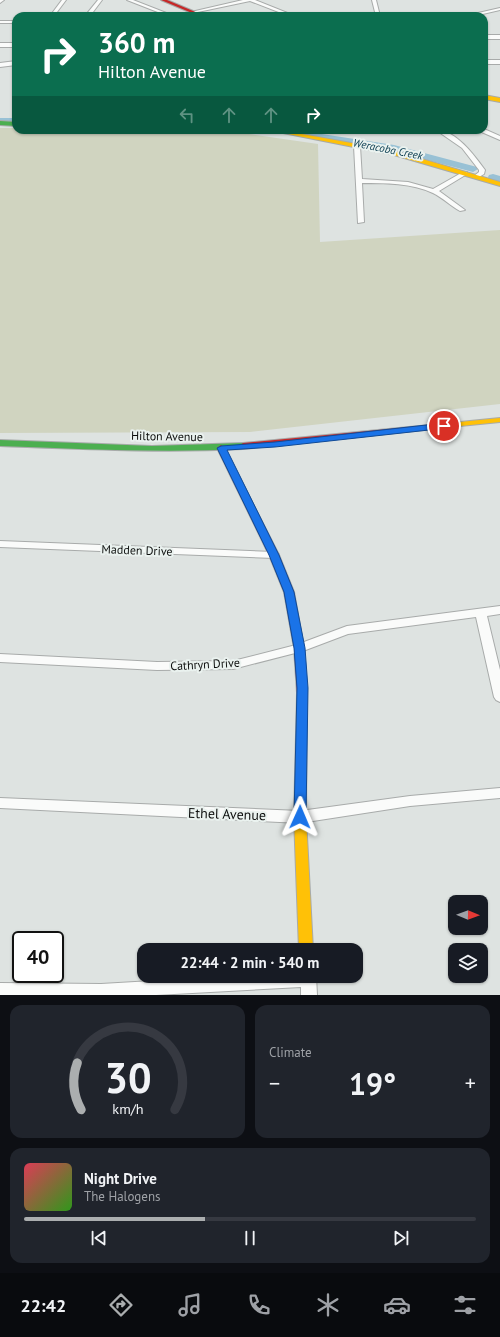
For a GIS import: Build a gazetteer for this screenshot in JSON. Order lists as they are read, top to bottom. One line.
{"streets":{"street":["Hilton Avenue","Madden Drive","Cathryn Drive","Ethel Avenue"]},"water":["Weracoba Creek"],"north":"right","page":{"turn":["360 m","Hilton Avenue"],"limit":"40","trip":"22:44 · 2 min · 540 m","tile":"Climate","heat":["−","19°","+"],"song":["Night Drive","The Halogens"],"tabs":"22:42","gauge":["30","km/h"]}}
